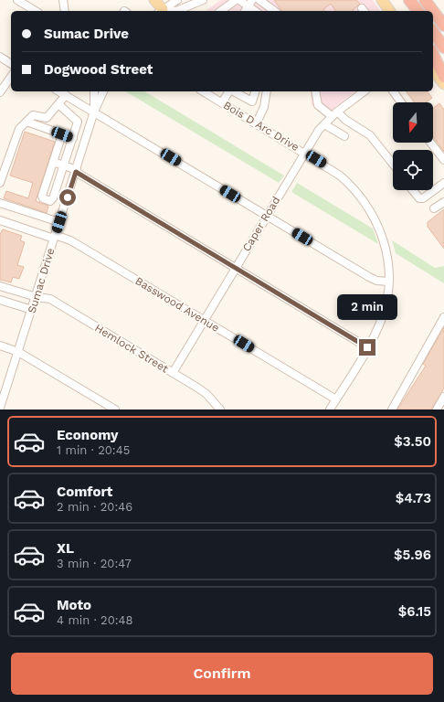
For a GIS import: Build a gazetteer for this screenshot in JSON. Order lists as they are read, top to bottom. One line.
{"streets":{"street":["Bois D Arc Drive","Caper Road","Sumac Drive","Basswood Avenue","Hemlock Street"]},"crossings":[["Bois D Arc Drive","Caper Road"],["Bois D Arc Drive","Basswood Avenue"],["Caper Road","Basswood Avenue"],["Caper Road","Hemlock Street"],["Sumac Drive","Basswood Avenue"],["Sumac Drive","Hemlock Street"]],"north":"bottom","page":{"banner":["Sumac Drive","Dogwood Street"],"bubble":"2 min","list":[{"name":"Economy","note":"1 min · 20:45","value":"$3.50"},{"name":"Comfort","note":"2 min · 20:46","value":"$4.73"},{"name":"XL","note":"3 min · 20:47","value":"$5.96"},{"name":"Moto","note":"4 min · 20:48","value":"$6.15"}],"buttons":"Confirm"}}
